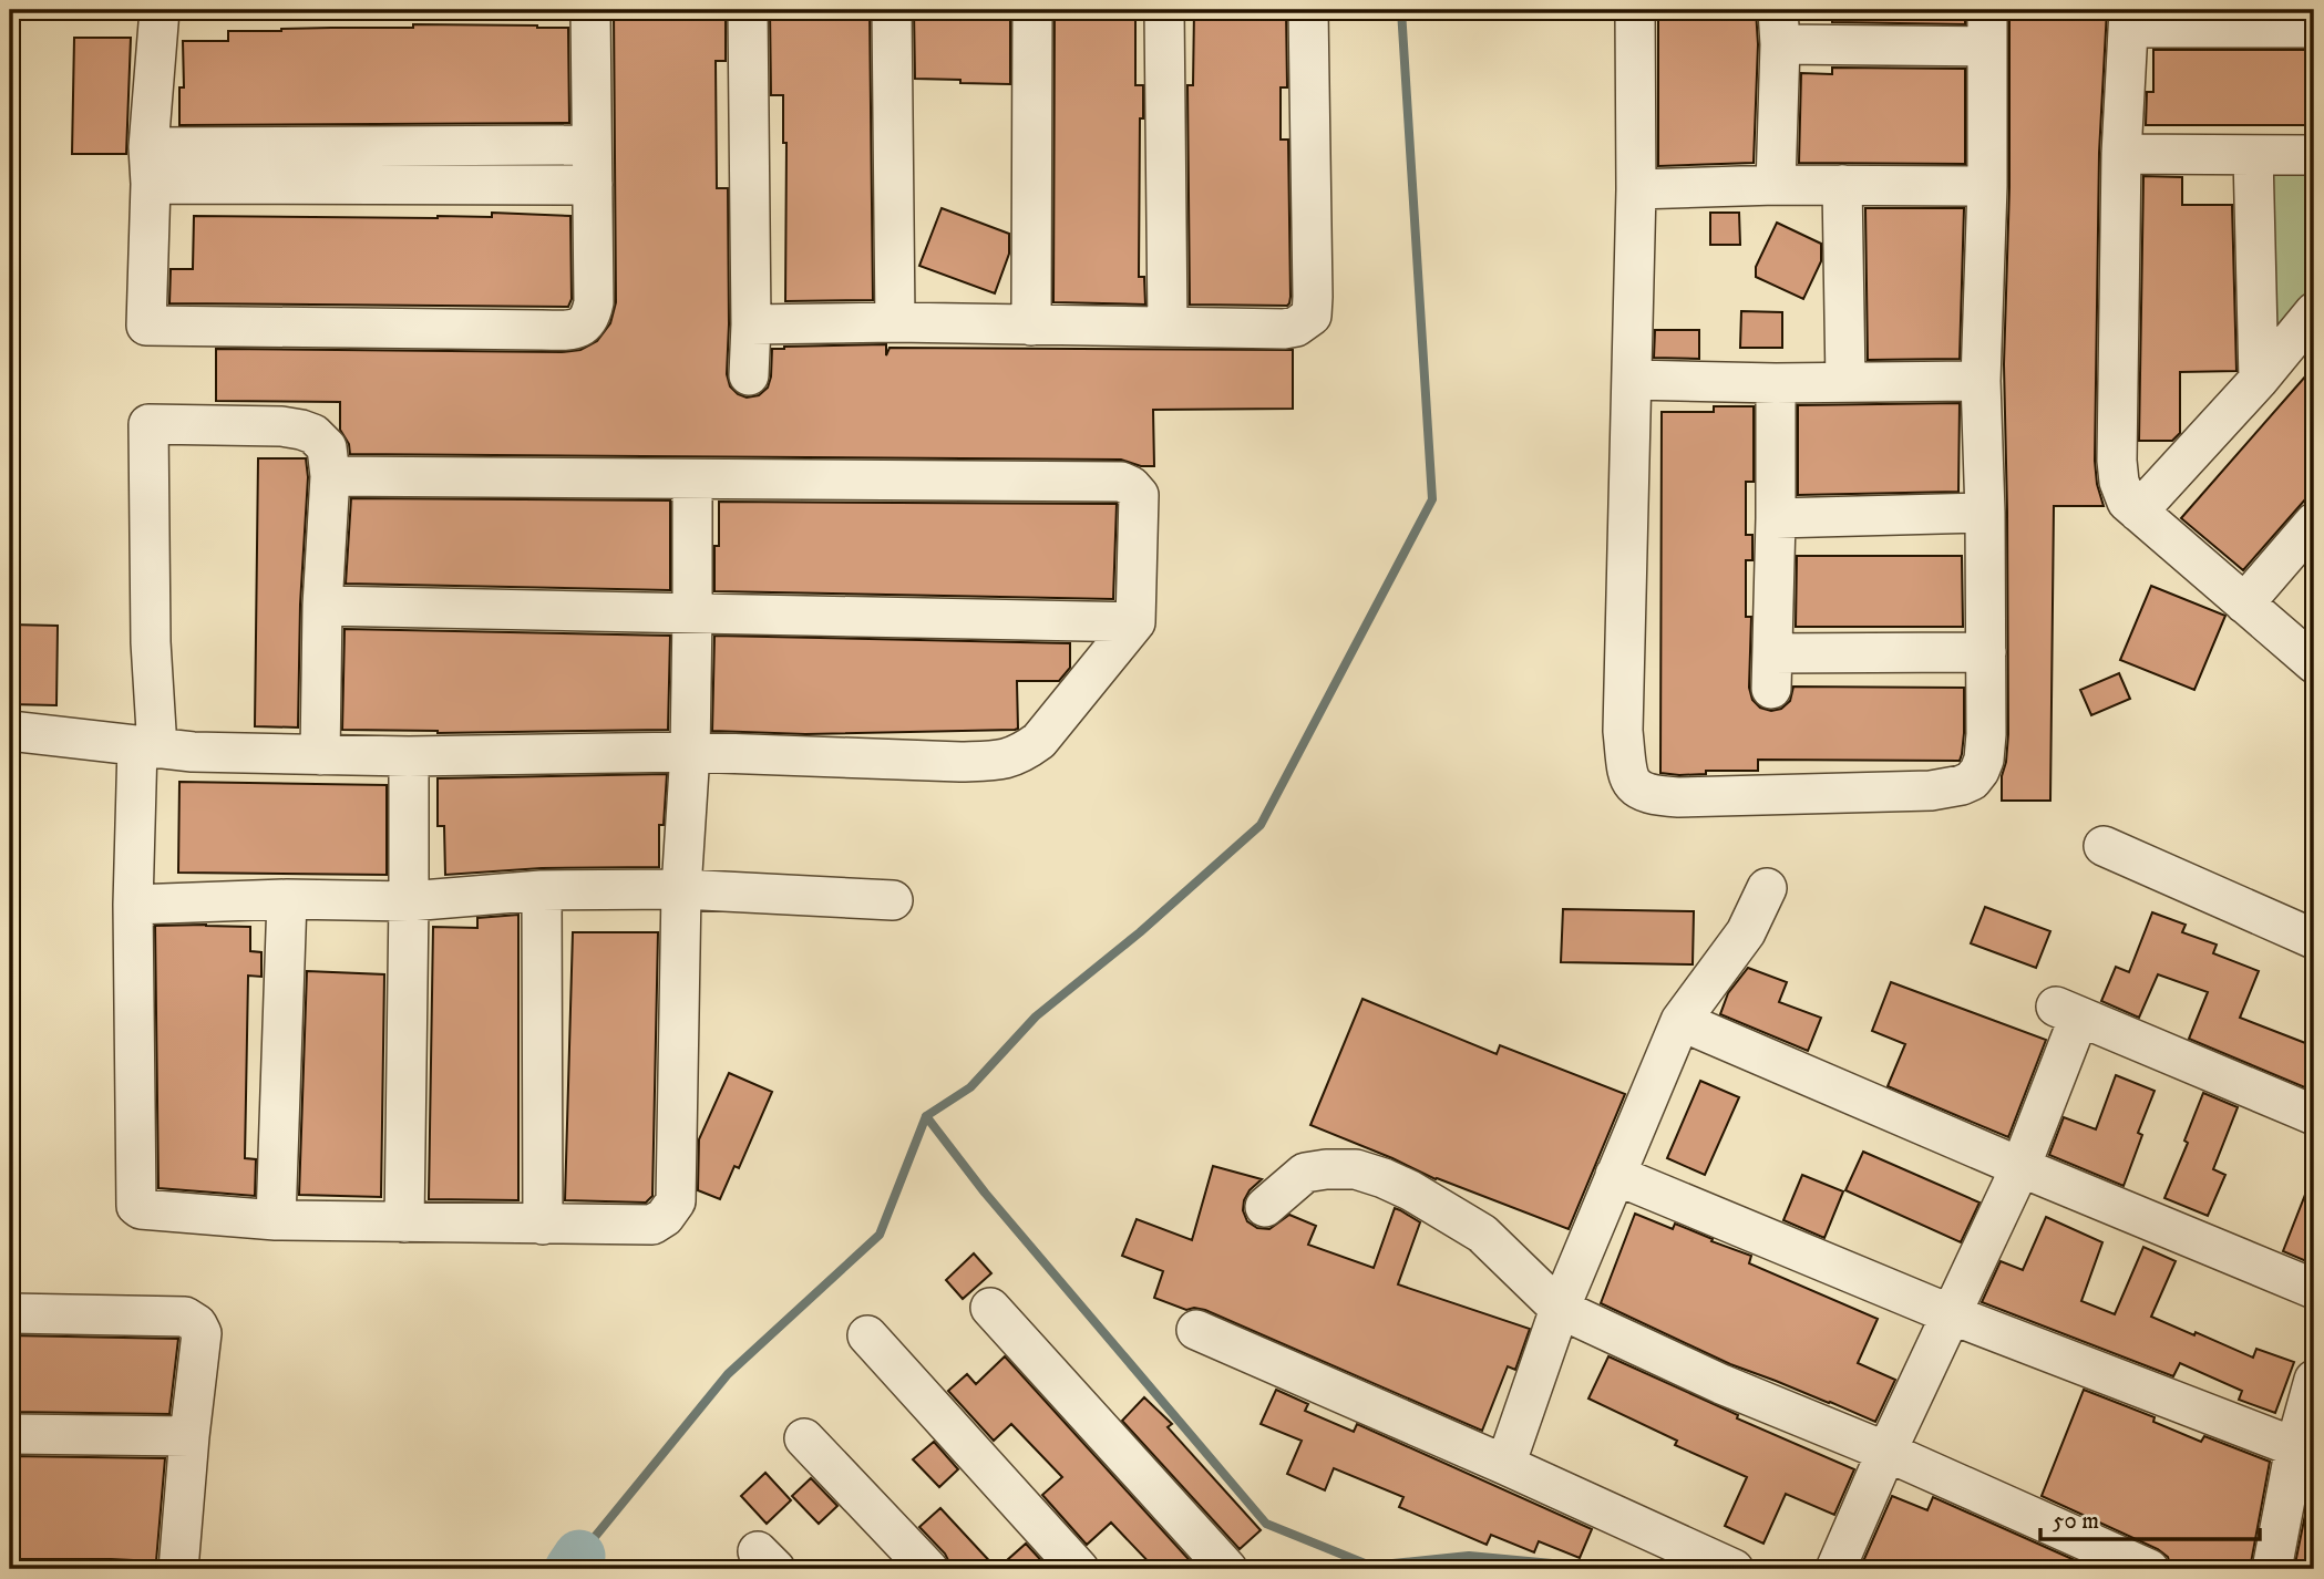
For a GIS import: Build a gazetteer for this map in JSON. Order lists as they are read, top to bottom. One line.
{"scale_bar":"50 m"}
